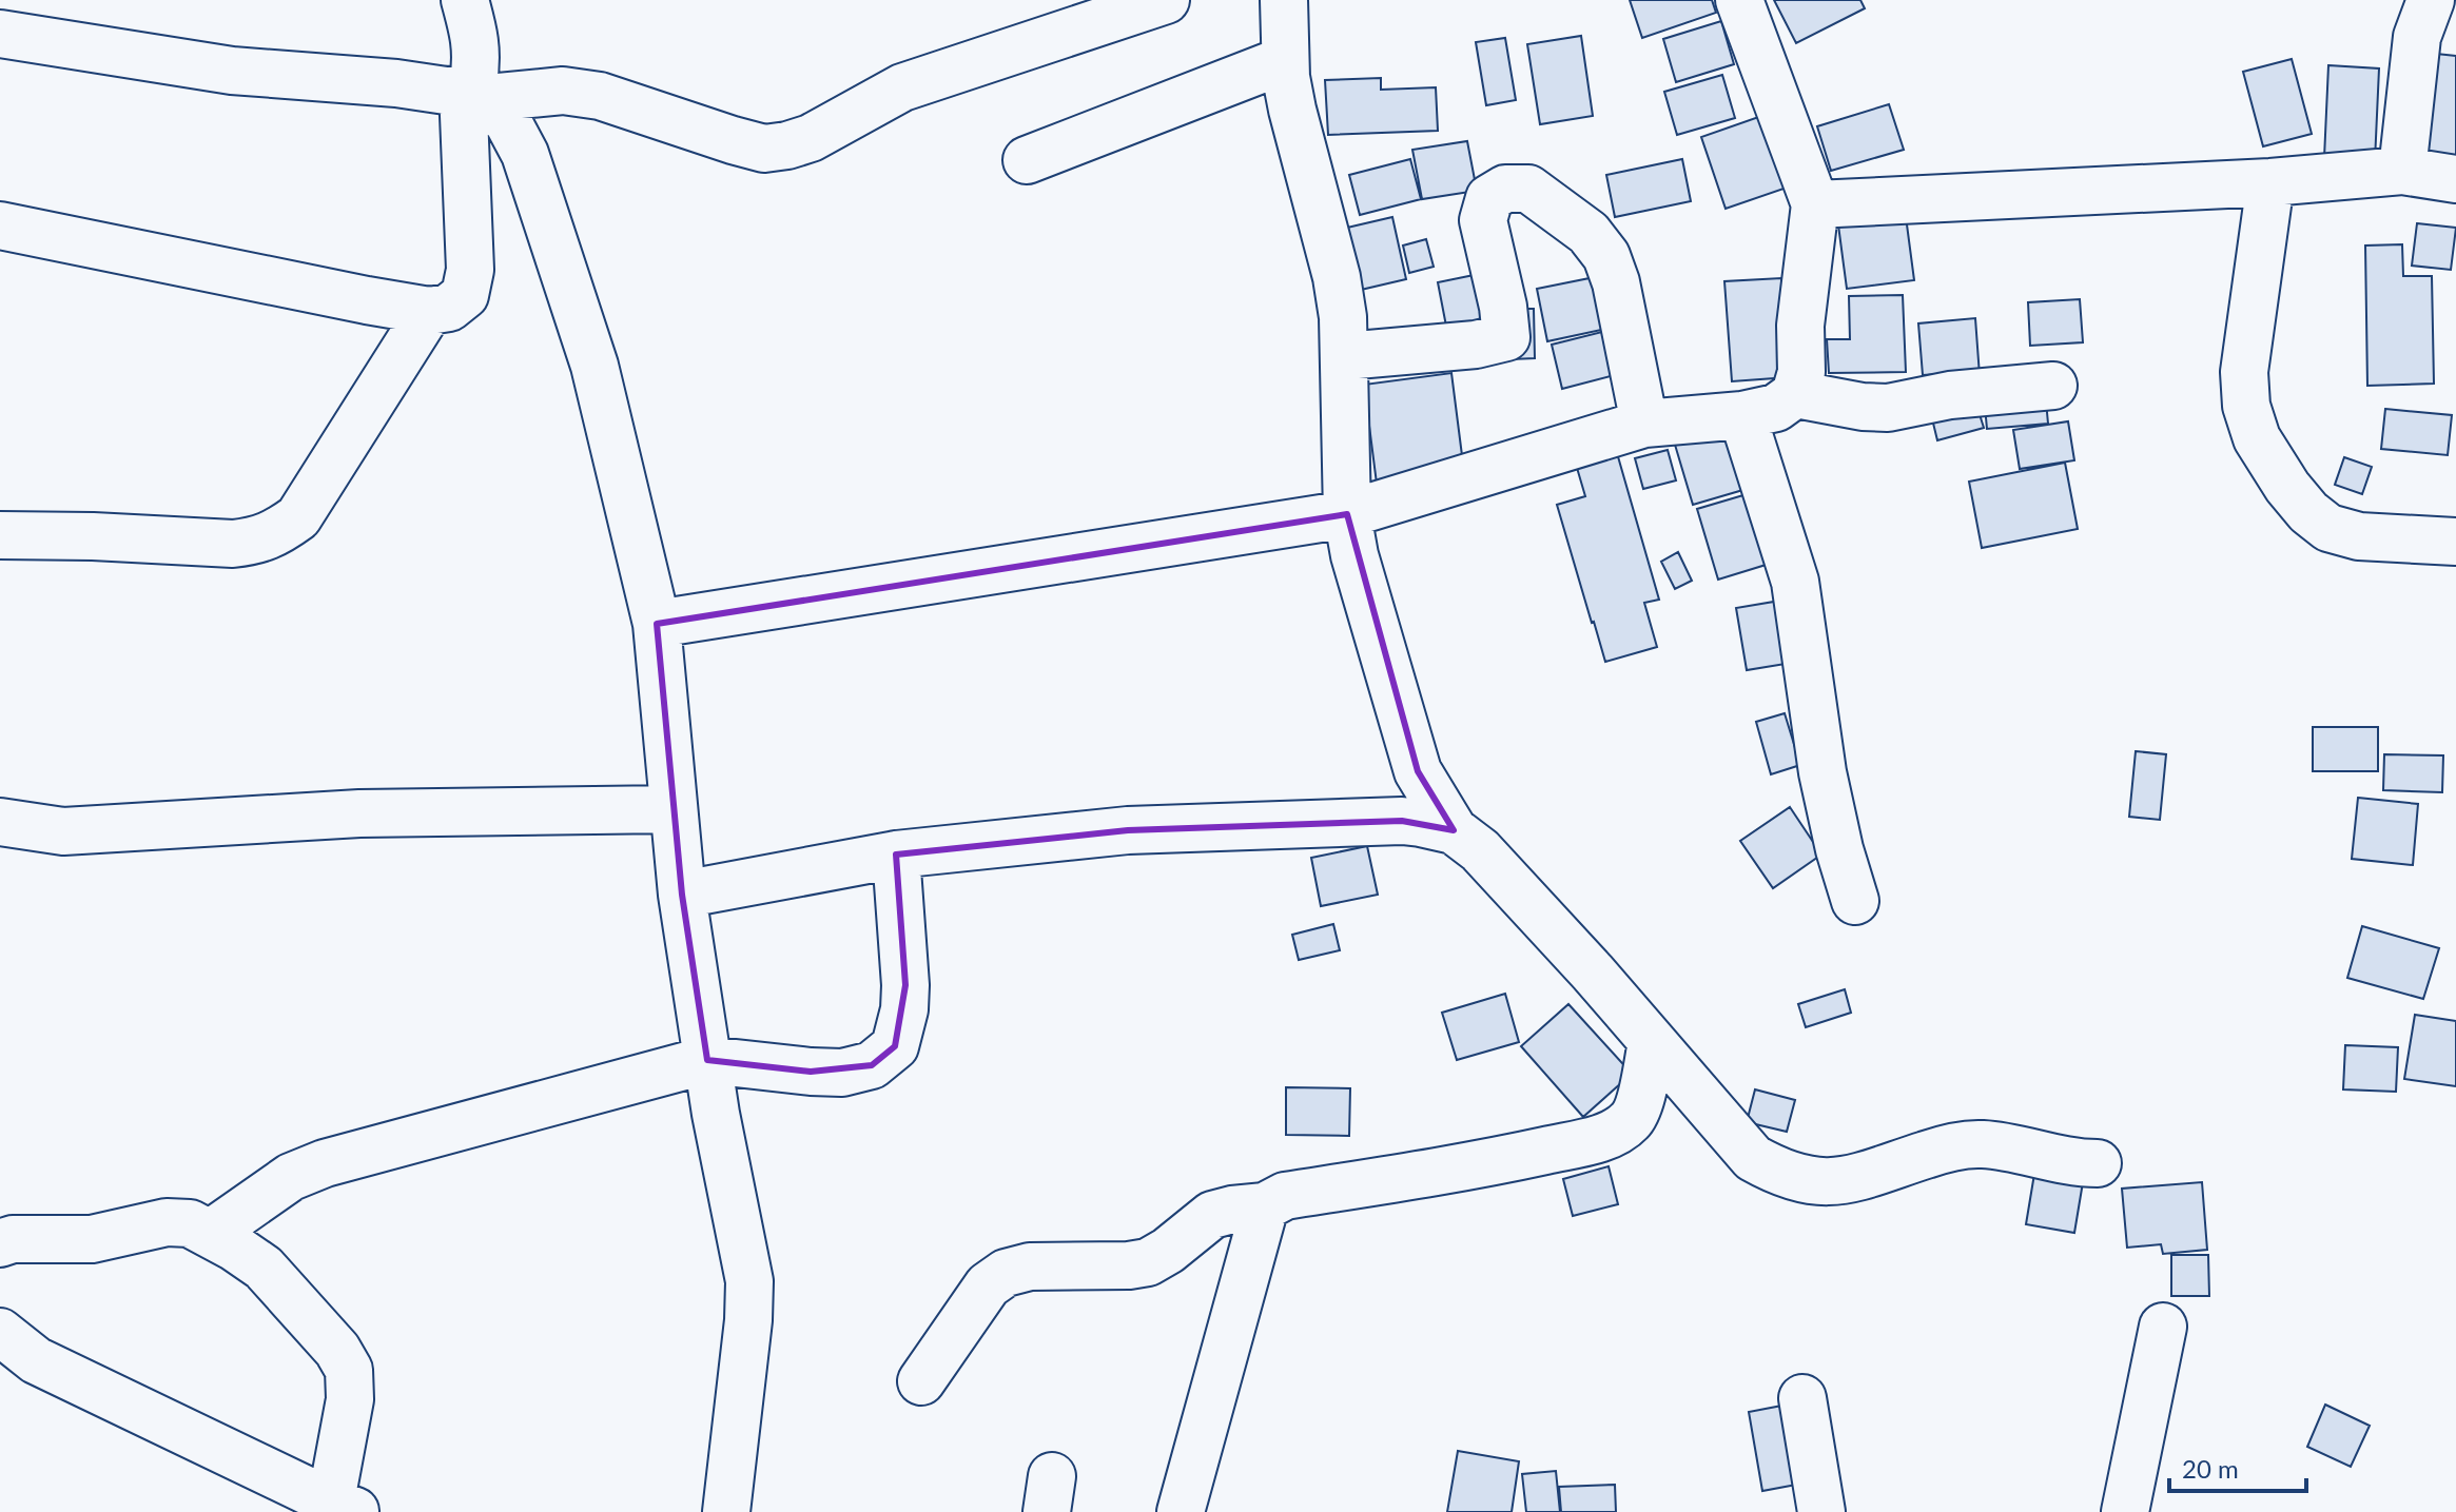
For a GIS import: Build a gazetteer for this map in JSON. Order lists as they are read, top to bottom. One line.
{"scale_bar":"20 m"}
